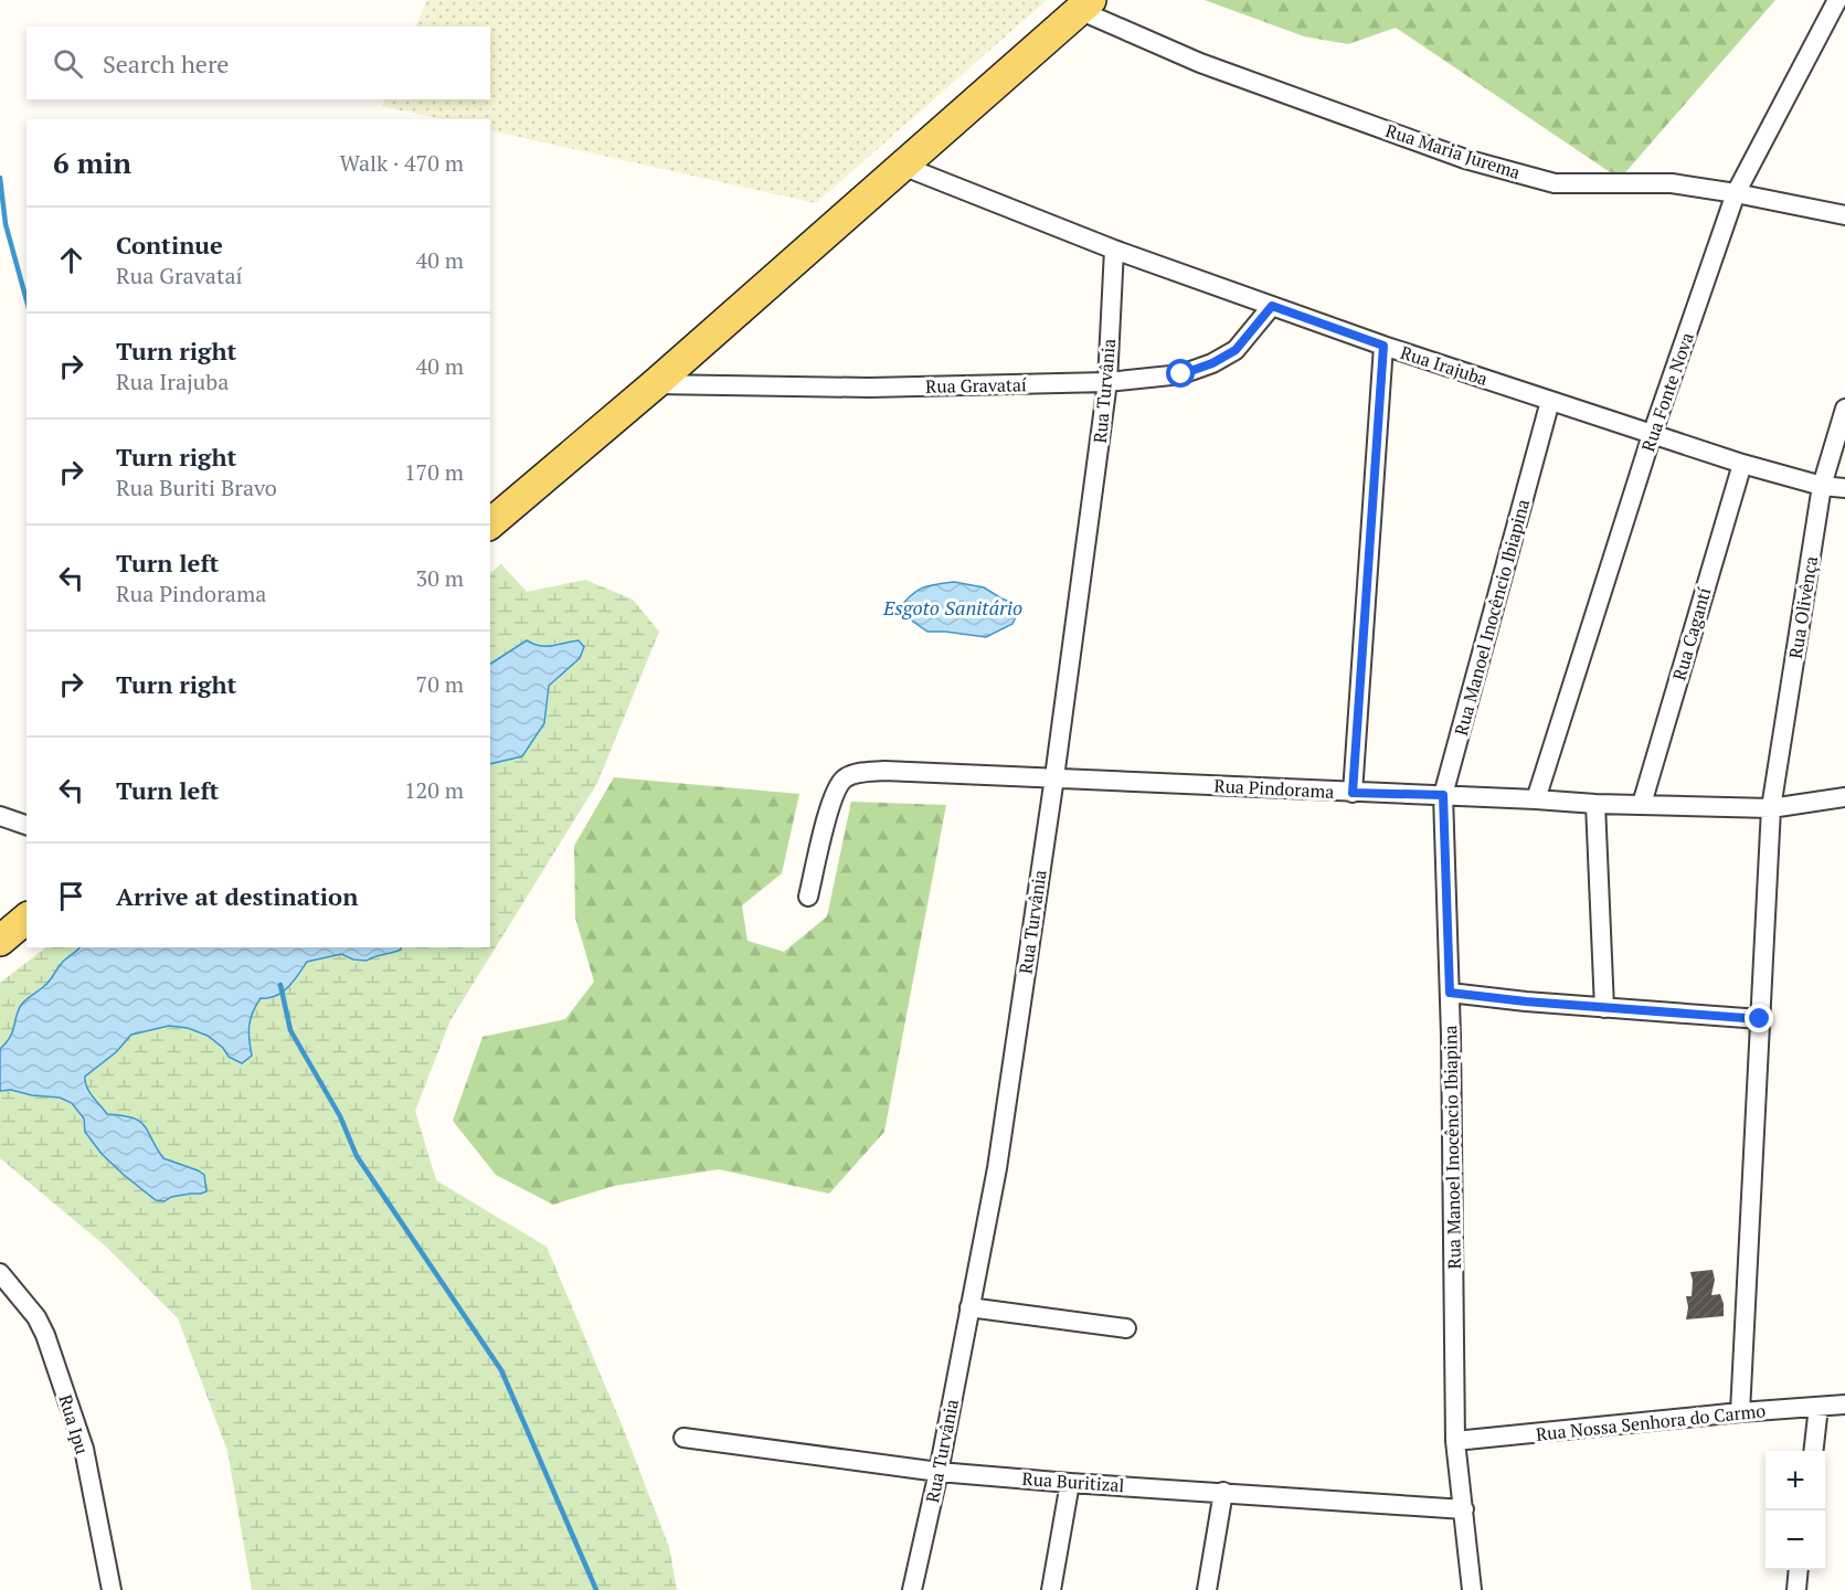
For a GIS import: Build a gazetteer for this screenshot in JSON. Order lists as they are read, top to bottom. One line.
{"streets":{"street":["Rua Maria Jurema","Rua Irajuba","Rua Gravataí","Rua Turvânia","Rua Fonte Nova","Rua Olivênça","Rua Manoel Inocêncio Ibiapina","Rua Cagantí","Rua Pindorama","Rua Nossa Senhora do Carmo","Rua Ipu","Rua Buritizal"]},"crossings":[["Rua Maria Jurema","Rua Fonte Nova"],["Rua Irajuba","Rua Gravataí"],["Rua Irajuba","Rua Turvânia"],["Rua Irajuba","Rua Fonte Nova"],["Rua Irajuba","Rua Olivênça"],["Rua Irajuba","Rua Manoel Inocêncio Ibiapina"],["Rua Irajuba","Rua Cagantí"],["Rua Gravataí","Rua Turvânia"],["Rua Turvânia","Rua Pindorama"],["Rua Turvânia","Rua Buritizal"],["Rua Fonte Nova","Rua Pindorama"],["Rua Olivênça","Rua Pindorama"],["Rua Olivênça","Rua Nossa Senhora do Carmo"],["Rua Manoel Inocêncio Ibiapina","Rua Pindorama"],["Rua Manoel Inocêncio Ibiapina","Rua Nossa Senhora do Carmo"],["Rua Manoel Inocêncio Ibiapina","Rua Buritizal"],["Rua Cagantí","Rua Pindorama"]],"water":["Esgoto Sanitário"],"page":{"search":"Search here","heading":["6 min","Walk · 470 m"],"list":[["Continue","Rua Gravataí","40 m"],["Turn right","Rua Irajuba","40 m"],["Turn right","Rua Buriti Bravo","170 m"],["Turn left","Rua Pindorama","30 m"],["Turn right","70 m"],["Turn left","120 m"],"Arrive at destination"],"map_buttons":["+","−"]}}
